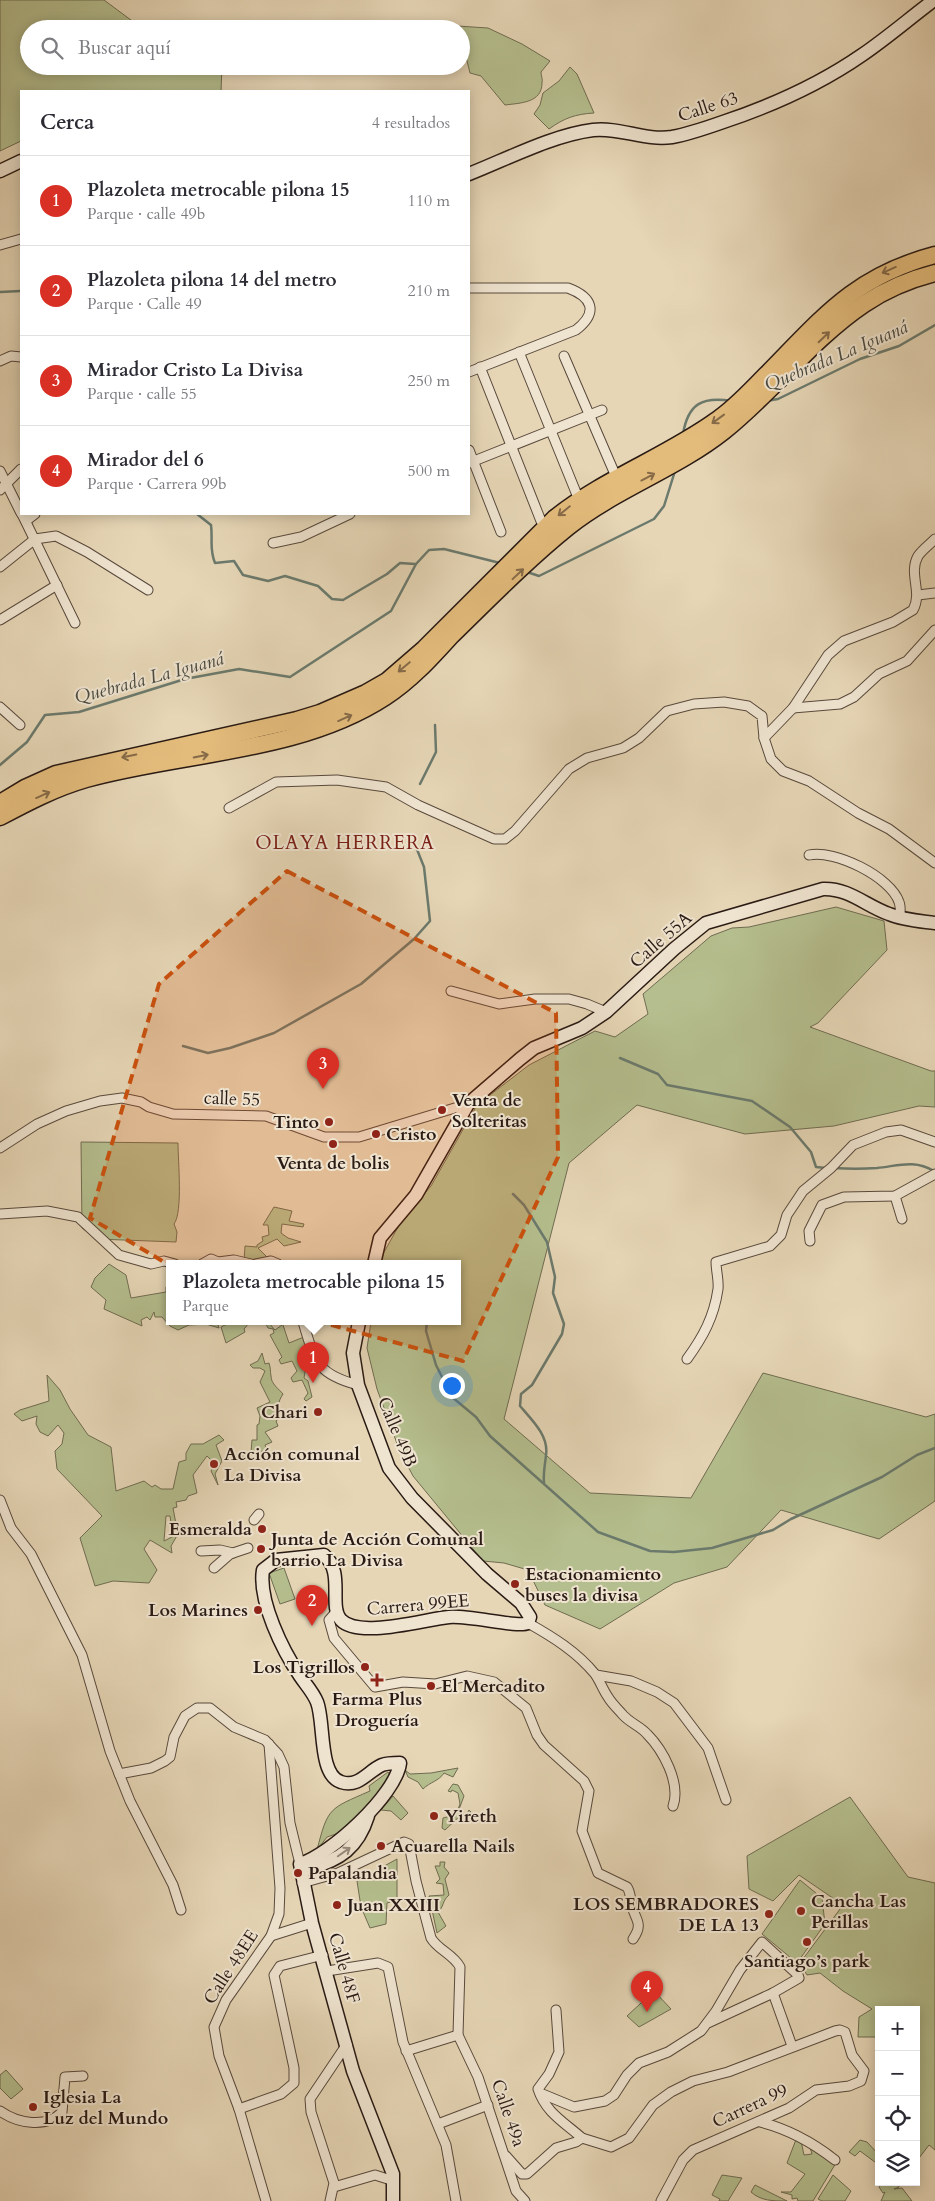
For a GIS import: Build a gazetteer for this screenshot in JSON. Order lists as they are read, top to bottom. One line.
{"streets":{"street":["Calle 63","Calle 55A","calle 55","Calle 49B","Carrera 99EE","Calle 48EE","Calle 48F","Carrera 99","Calle 49a"]},"crossings":[["Calle 55A","calle 55"],["Calle 49B","Carrera 99EE"],["Calle 48EE","Calle 48F"]],"districts":["OLAYA HERRERA"],"water":["Quebrada La Iguaná"],"places":{"other":["Venta de Solteritas","Tinto","Cristo","Venta de bolis","Chari","Acción comunal La Divisa","Esmeralda","Junta de Acción Comunal barrio La Divisa","Estacionamiento buses la divisa","Los Marines","Los Tigrillos","El Mercadito","Yireth","Acuarella Nails","Papalandia","Juan XXIII","Cancha Las Perillas","LOS SEMBRADORES DE LA 13","Santiago’s park","Iglesia La Luz del Mundo"],"health":["Farma Plus Droguería"]},"page":{"search":"Buscar aquí","heading":["Cerca","4 resultados"],"list":[{"mark":"1","name":"Plazoleta metrocable pilona 15","note":"Parque · calle 49b","value":"110 m"},{"mark":"2","name":"Plazoleta pilona 14 del metro","note":"Parque · Calle 49","value":"210 m"},{"mark":"3","name":"Mirador Cristo La Divisa","note":"Parque · calle 55","value":"250 m"},{"mark":"4","name":"Mirador del 6","note":"Parque · Carrera 99b","value":"500 m"}],"pins":["3","1","2","4"],"popup":["Plazoleta metrocable pilona 15","Parque"],"map_buttons":["+","−"]}}
